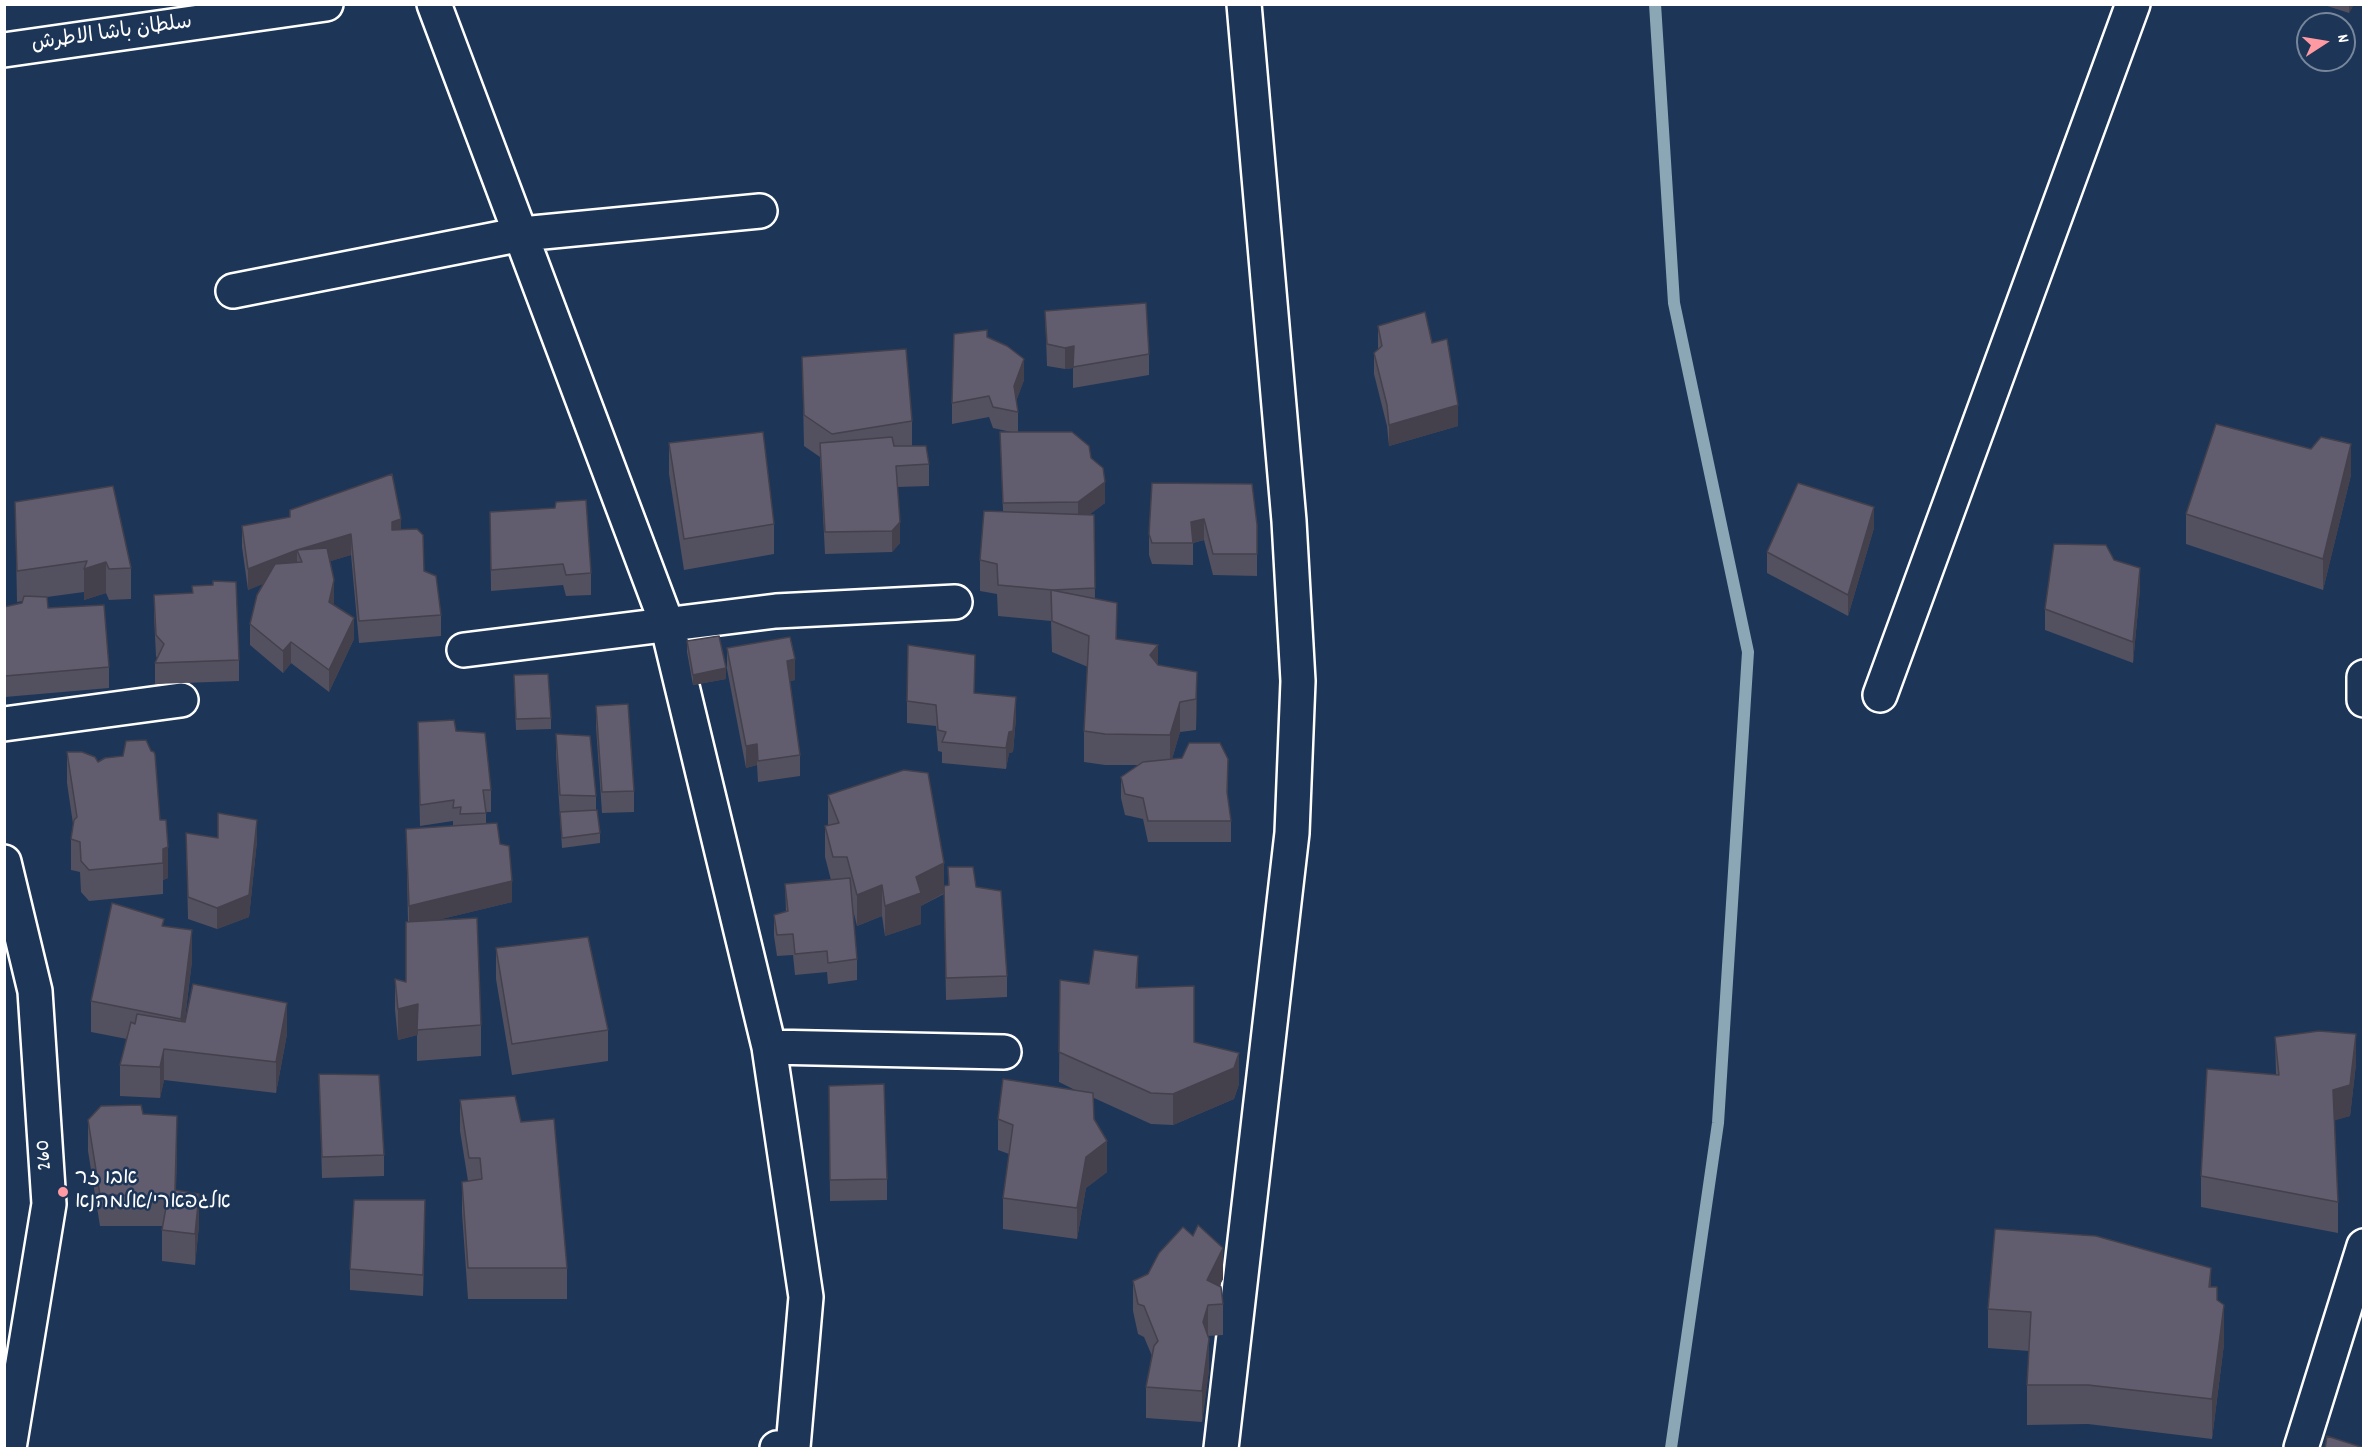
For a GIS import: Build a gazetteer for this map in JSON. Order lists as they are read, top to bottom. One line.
{"streets":{"street":["سلطان باشا الاطرش","260"]},"places":["אבו זר אלגפארי/אלמהנא"],"north":"right"}
